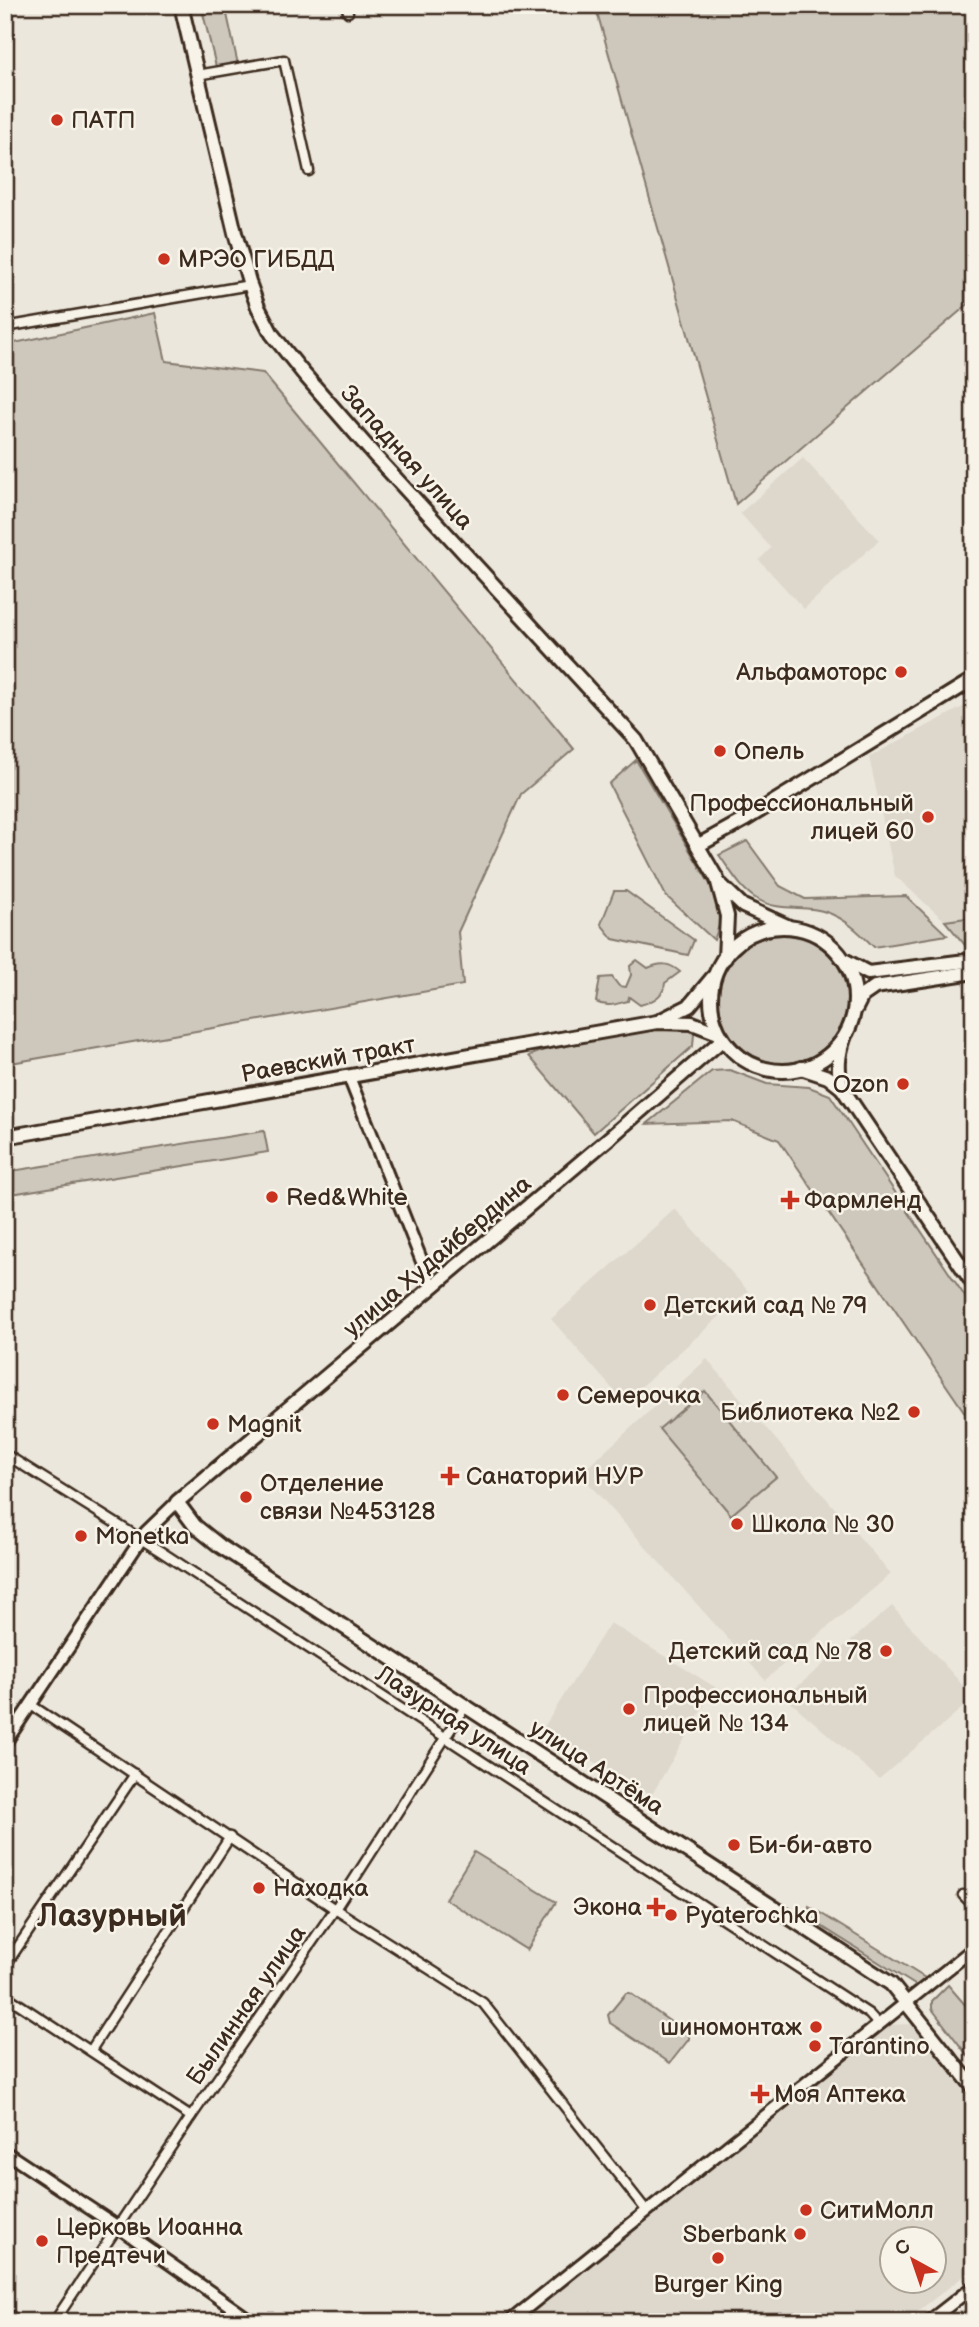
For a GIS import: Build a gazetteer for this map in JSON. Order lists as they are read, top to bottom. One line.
{"streets":{"main road":["Западная улица","Раевский тракт","улица Худайбердина","улица Артёма"],"street":["Лазурная улица","Былинная улица"]},"crossings":[["Западная улица","Раевский тракт"],["Западная улица","улица Худайбердина"],["Раевский тракт","улица Худайбердина"],["улица Худайбердина","улица Артёма"],["Лазурная улица","Былинная улица"],["улица Артёма","Былинная улица"]],"districts":["Лазурный"],"places":{"other":["ПАТП","МРЭО ГИБДД","Альфамоторс","Опель","Профессиональный лицей 60","Ozon","Red&White","Детский сад № 79","Семерочка","Библиотека №2","Magnit","Отделение связи №453128","Школа № 30","Monetka","Детский сад № 78","Профессиональный лицей № 134","Би-би-авто","Находка","Pyaterochka","шиномонтаж","Tarantino","СитиМолл","Sberbank","Церковь Иоанна Предтечи","Burger King"],"health":["Фармленд","Санаторий НУР","Экона","Моя Аптека"]},"north":"top left"}
